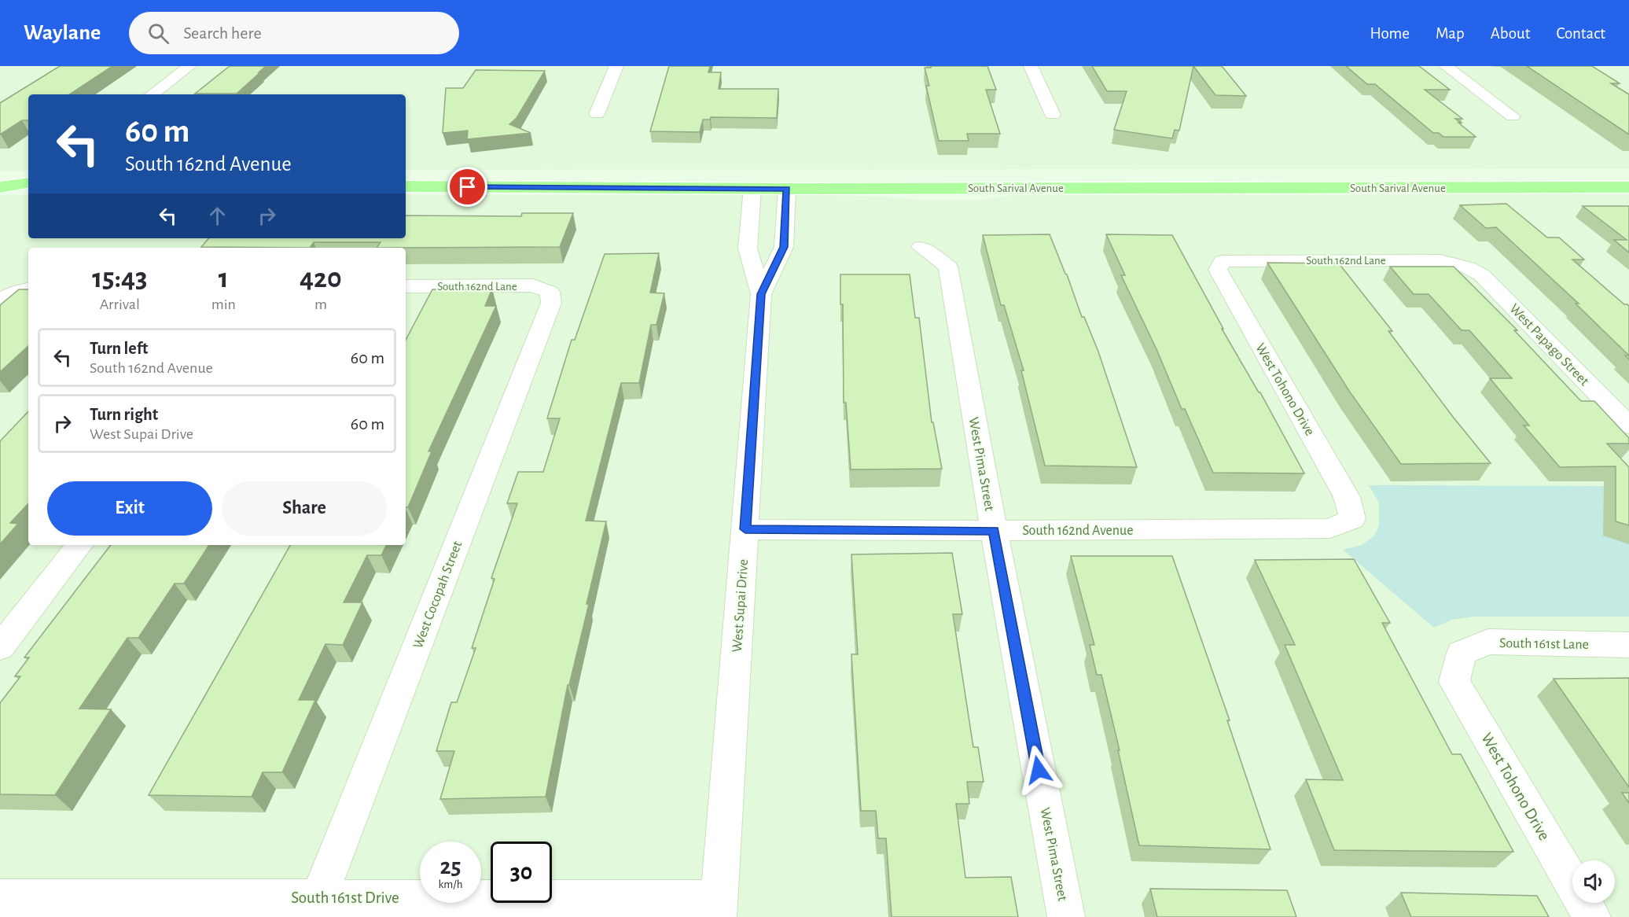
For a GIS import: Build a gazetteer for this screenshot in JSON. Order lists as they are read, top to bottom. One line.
{"streets":{"main road":["South Sarival Avenue"],"street":["South 162nd Lane","West Papago Street","West Tohono Drive","West Pima Street","South 162nd Avenue","West Cocopah Street","West Supai Drive","South 161st Lane","South 161st Drive"]},"crossings":[["South Sarival Avenue","West Supai Drive"],["South 162nd Lane","West Papago Street"],["South 162nd Lane","West Tohono Drive"],["South 162nd Lane","West Cocopah Street"],["West Tohono Drive","South 162nd Avenue"],["West Tohono Drive","South 161st Lane"],["West Pima Street","South 162nd Avenue"],["South 162nd Avenue","West Supai Drive"],["West Cocopah Street","South 161st Drive"],["West Supai Drive","South 161st Drive"]],"page":{"header":"Waylane","search":"Search here","nav":["Home","Map","About","Contact"],"turn":["60 m","South 162nd Avenue"],"eta":["15:43","Arrival","1","min","420","m"],"list":[{"name":"Turn left","note":"South 162nd Avenue","value":"60 m"},{"name":"Turn right","note":"West Supai Drive","value":"60 m"}],"buttons":["Exit","Share"],"speed":"25 km/h","limit":"30"}}
